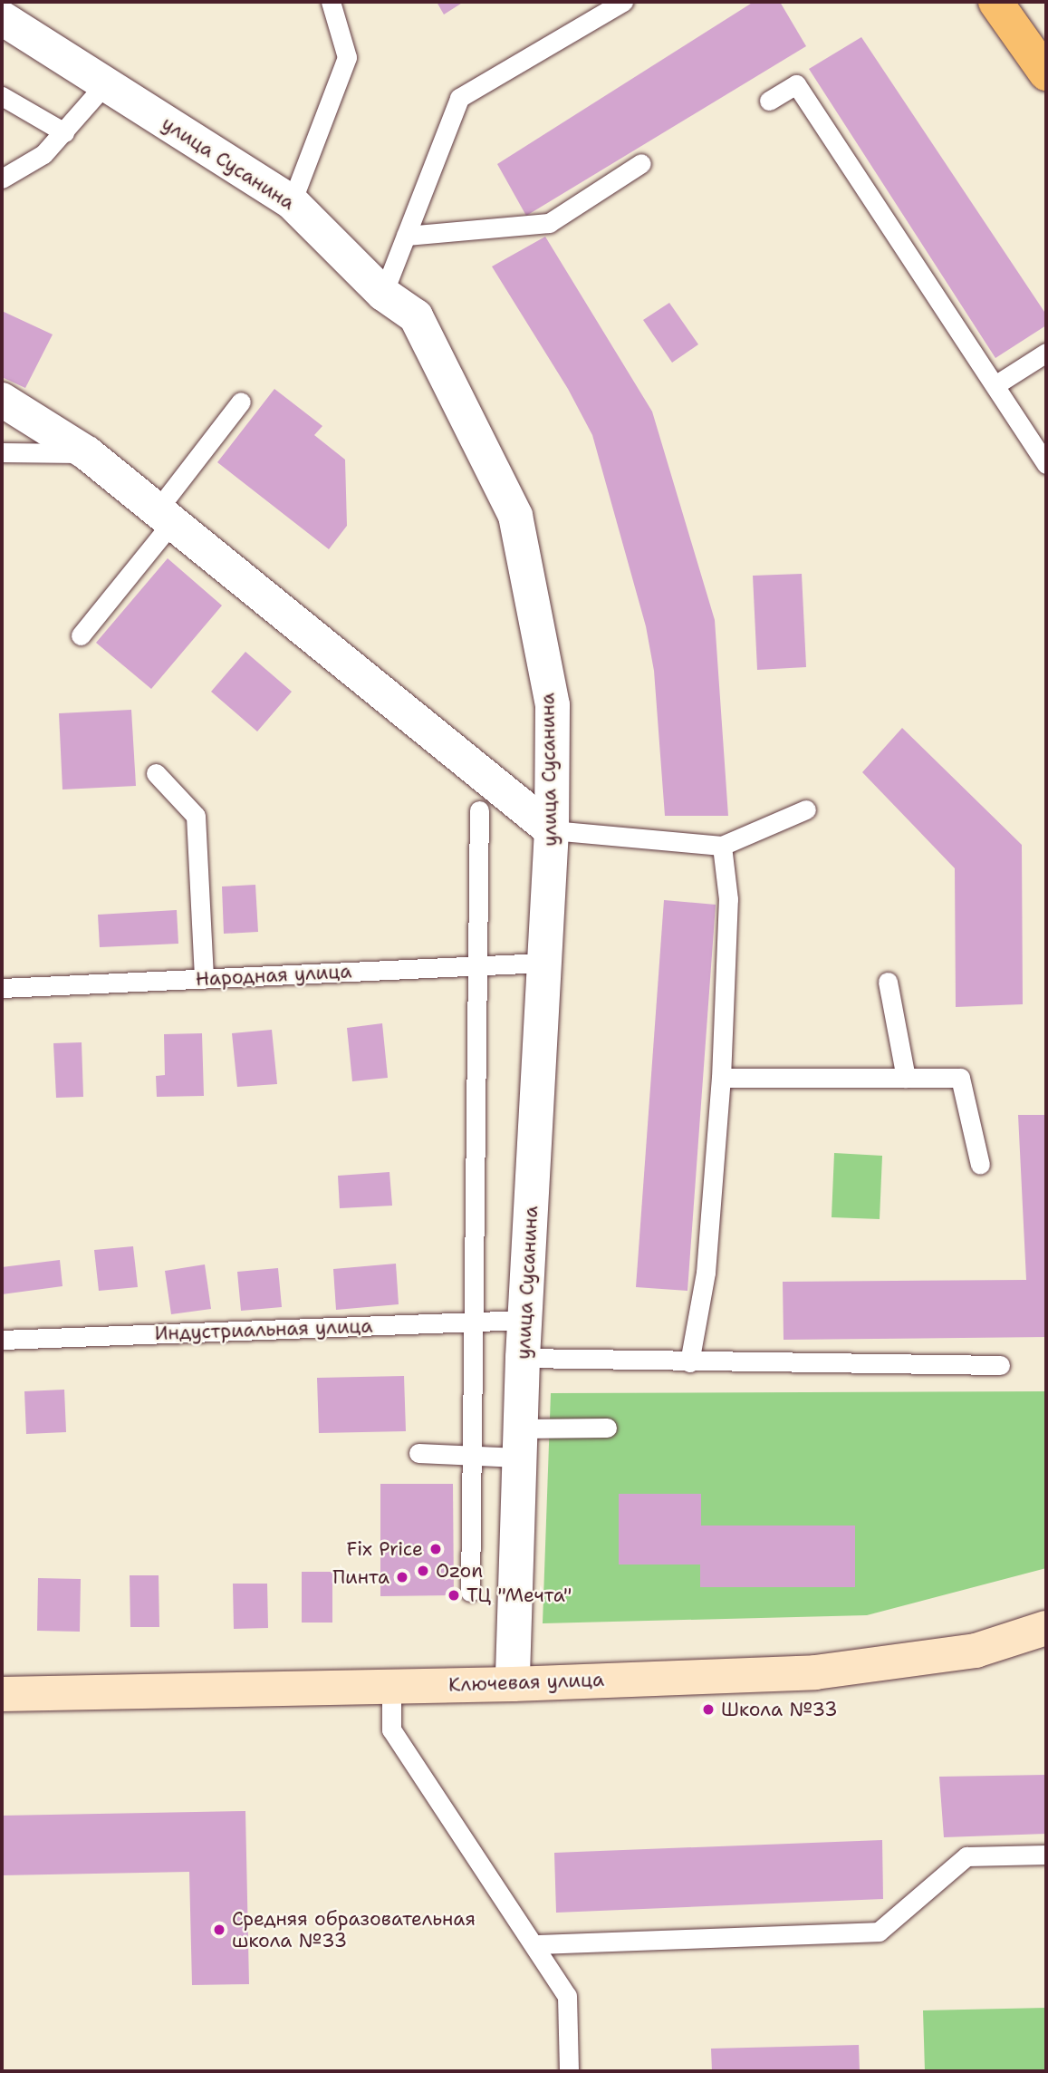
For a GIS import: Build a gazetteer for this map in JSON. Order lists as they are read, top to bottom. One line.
{"streets":{"main road":["Ключевая улица"],"street":["улица Сусанина"],"lane":["Народная улица","Индустриальная улица"]},"crossings":[["улица Сусанина","Народная улица"],["улица Сусанина","Индустриальная улица"],["улица Сусанина","Ключевая улица"]],"places":["Fix Price","Ozon","Пинта","ТЦ \"Мечта\"","Школа №33","Средняя образовательная школа №33"]}
